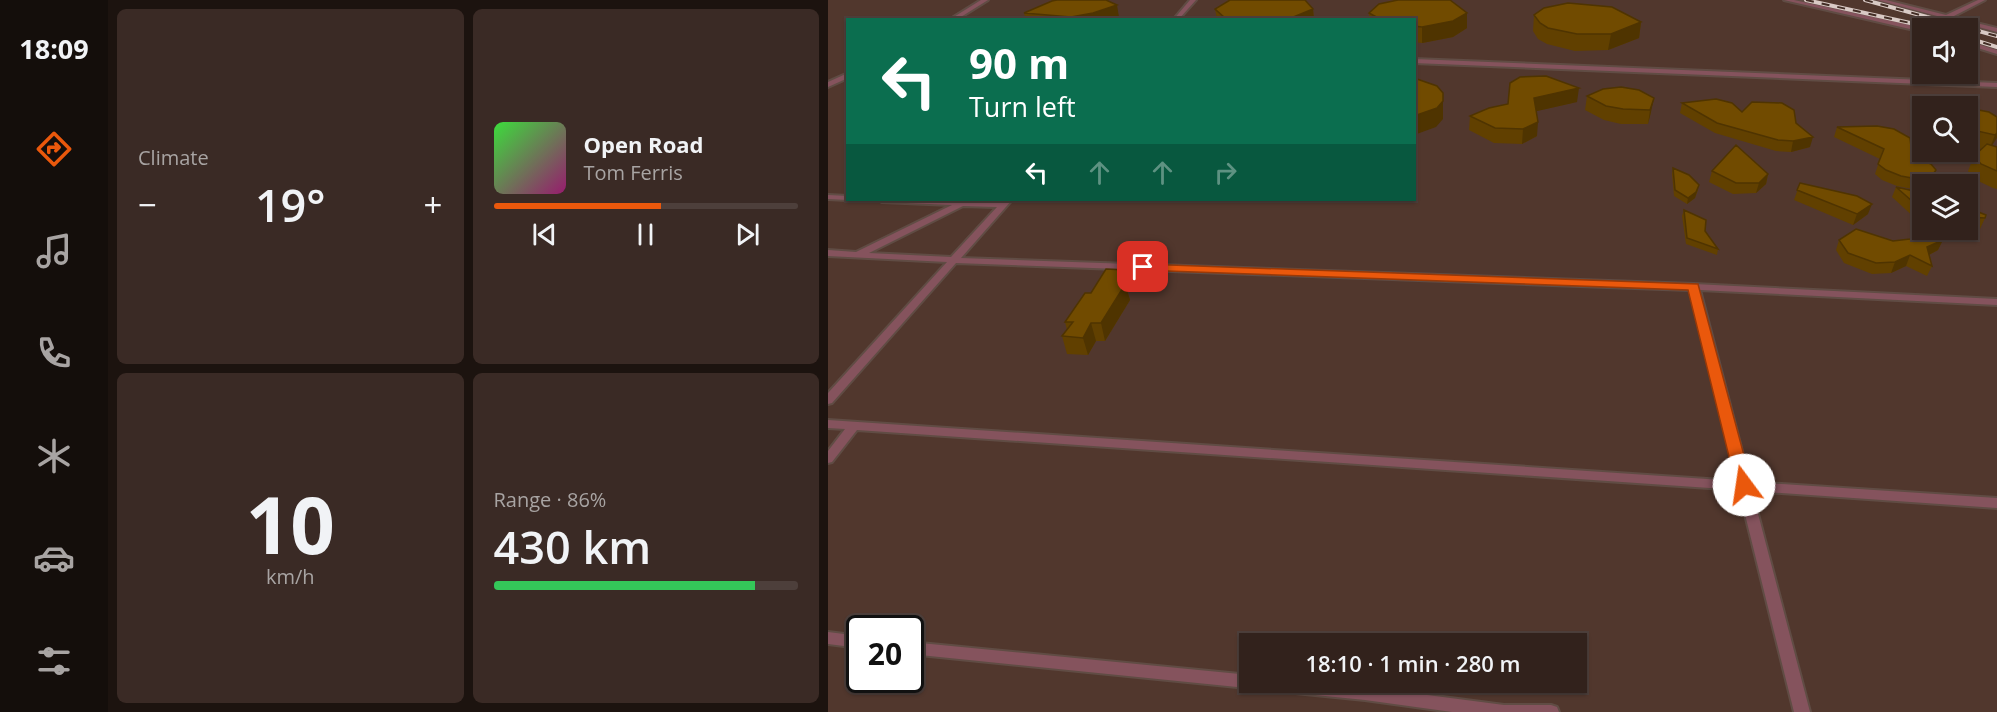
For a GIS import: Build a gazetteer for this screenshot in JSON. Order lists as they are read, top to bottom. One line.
{"page":{"tabs":"18:09","tile":["Climate",["10","km/h"],["Range · 86%","430 km"]],"turn":["90 m","Turn left"],"song":["Open Road","Tom Ferris"],"heat":["−","19°","+"],"limit":"20","trip":"18:10 · 1 min · 280 m"}}
